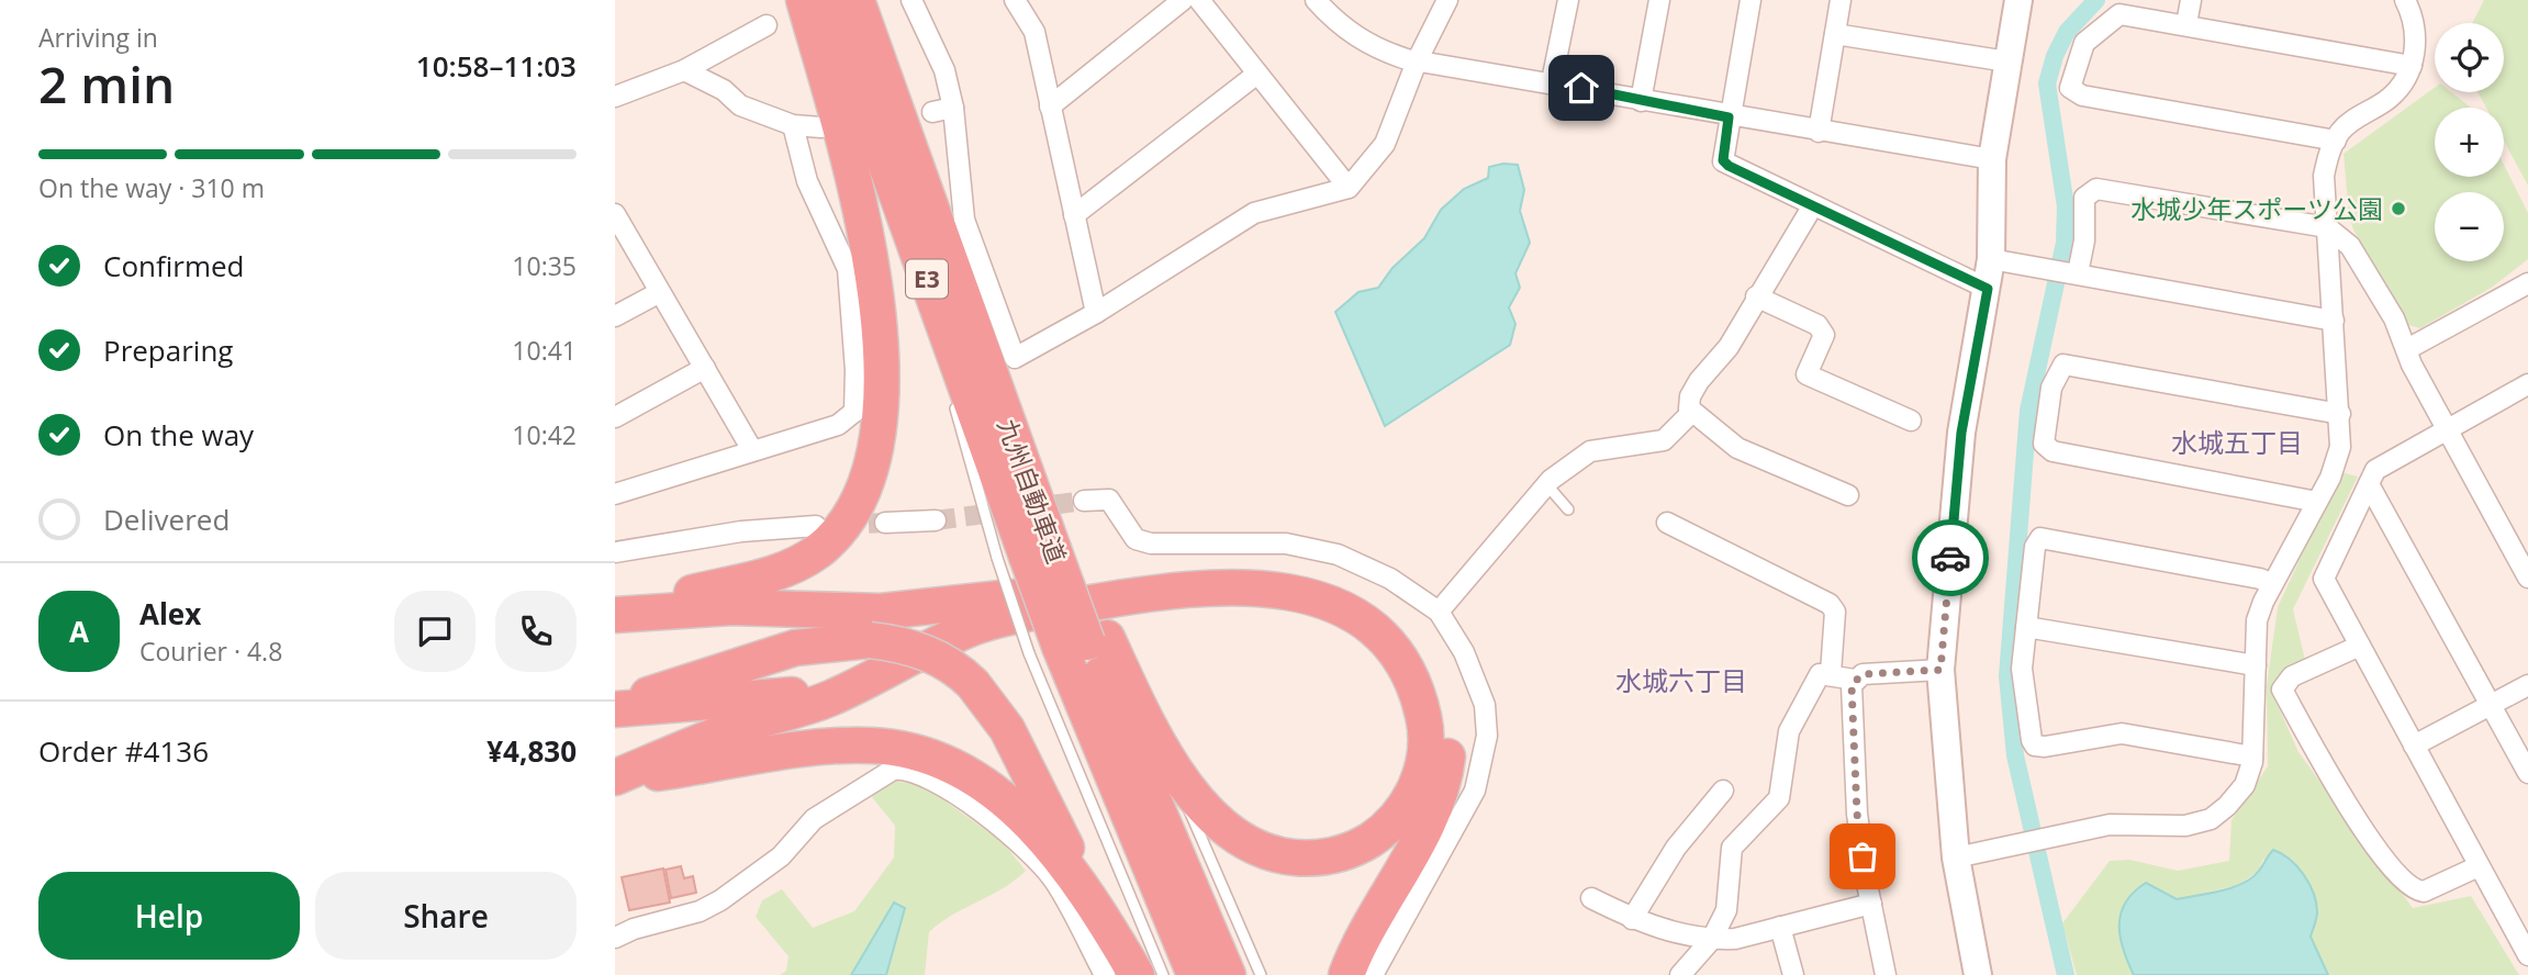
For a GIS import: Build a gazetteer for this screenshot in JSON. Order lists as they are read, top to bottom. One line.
{"streets":{"highway":["E3","九州自動車道"]},"districts":["水城五丁目","水城六丁目"],"places":["水城少年スポーツ公園"],"page":{"heading":["2 min","Arriving in","10:58–11:03"],"panel":["Alex","Courier · 4.8","Order #4136","¥4,830"],"map_buttons":["+","−"],"bar":"On the way · 310 m","list":[["Confirmed","10:35"],["Preparing","10:41"],["On the way","10:42"],"Delivered"],"round":"A","buttons":["Help","Share"]}}
